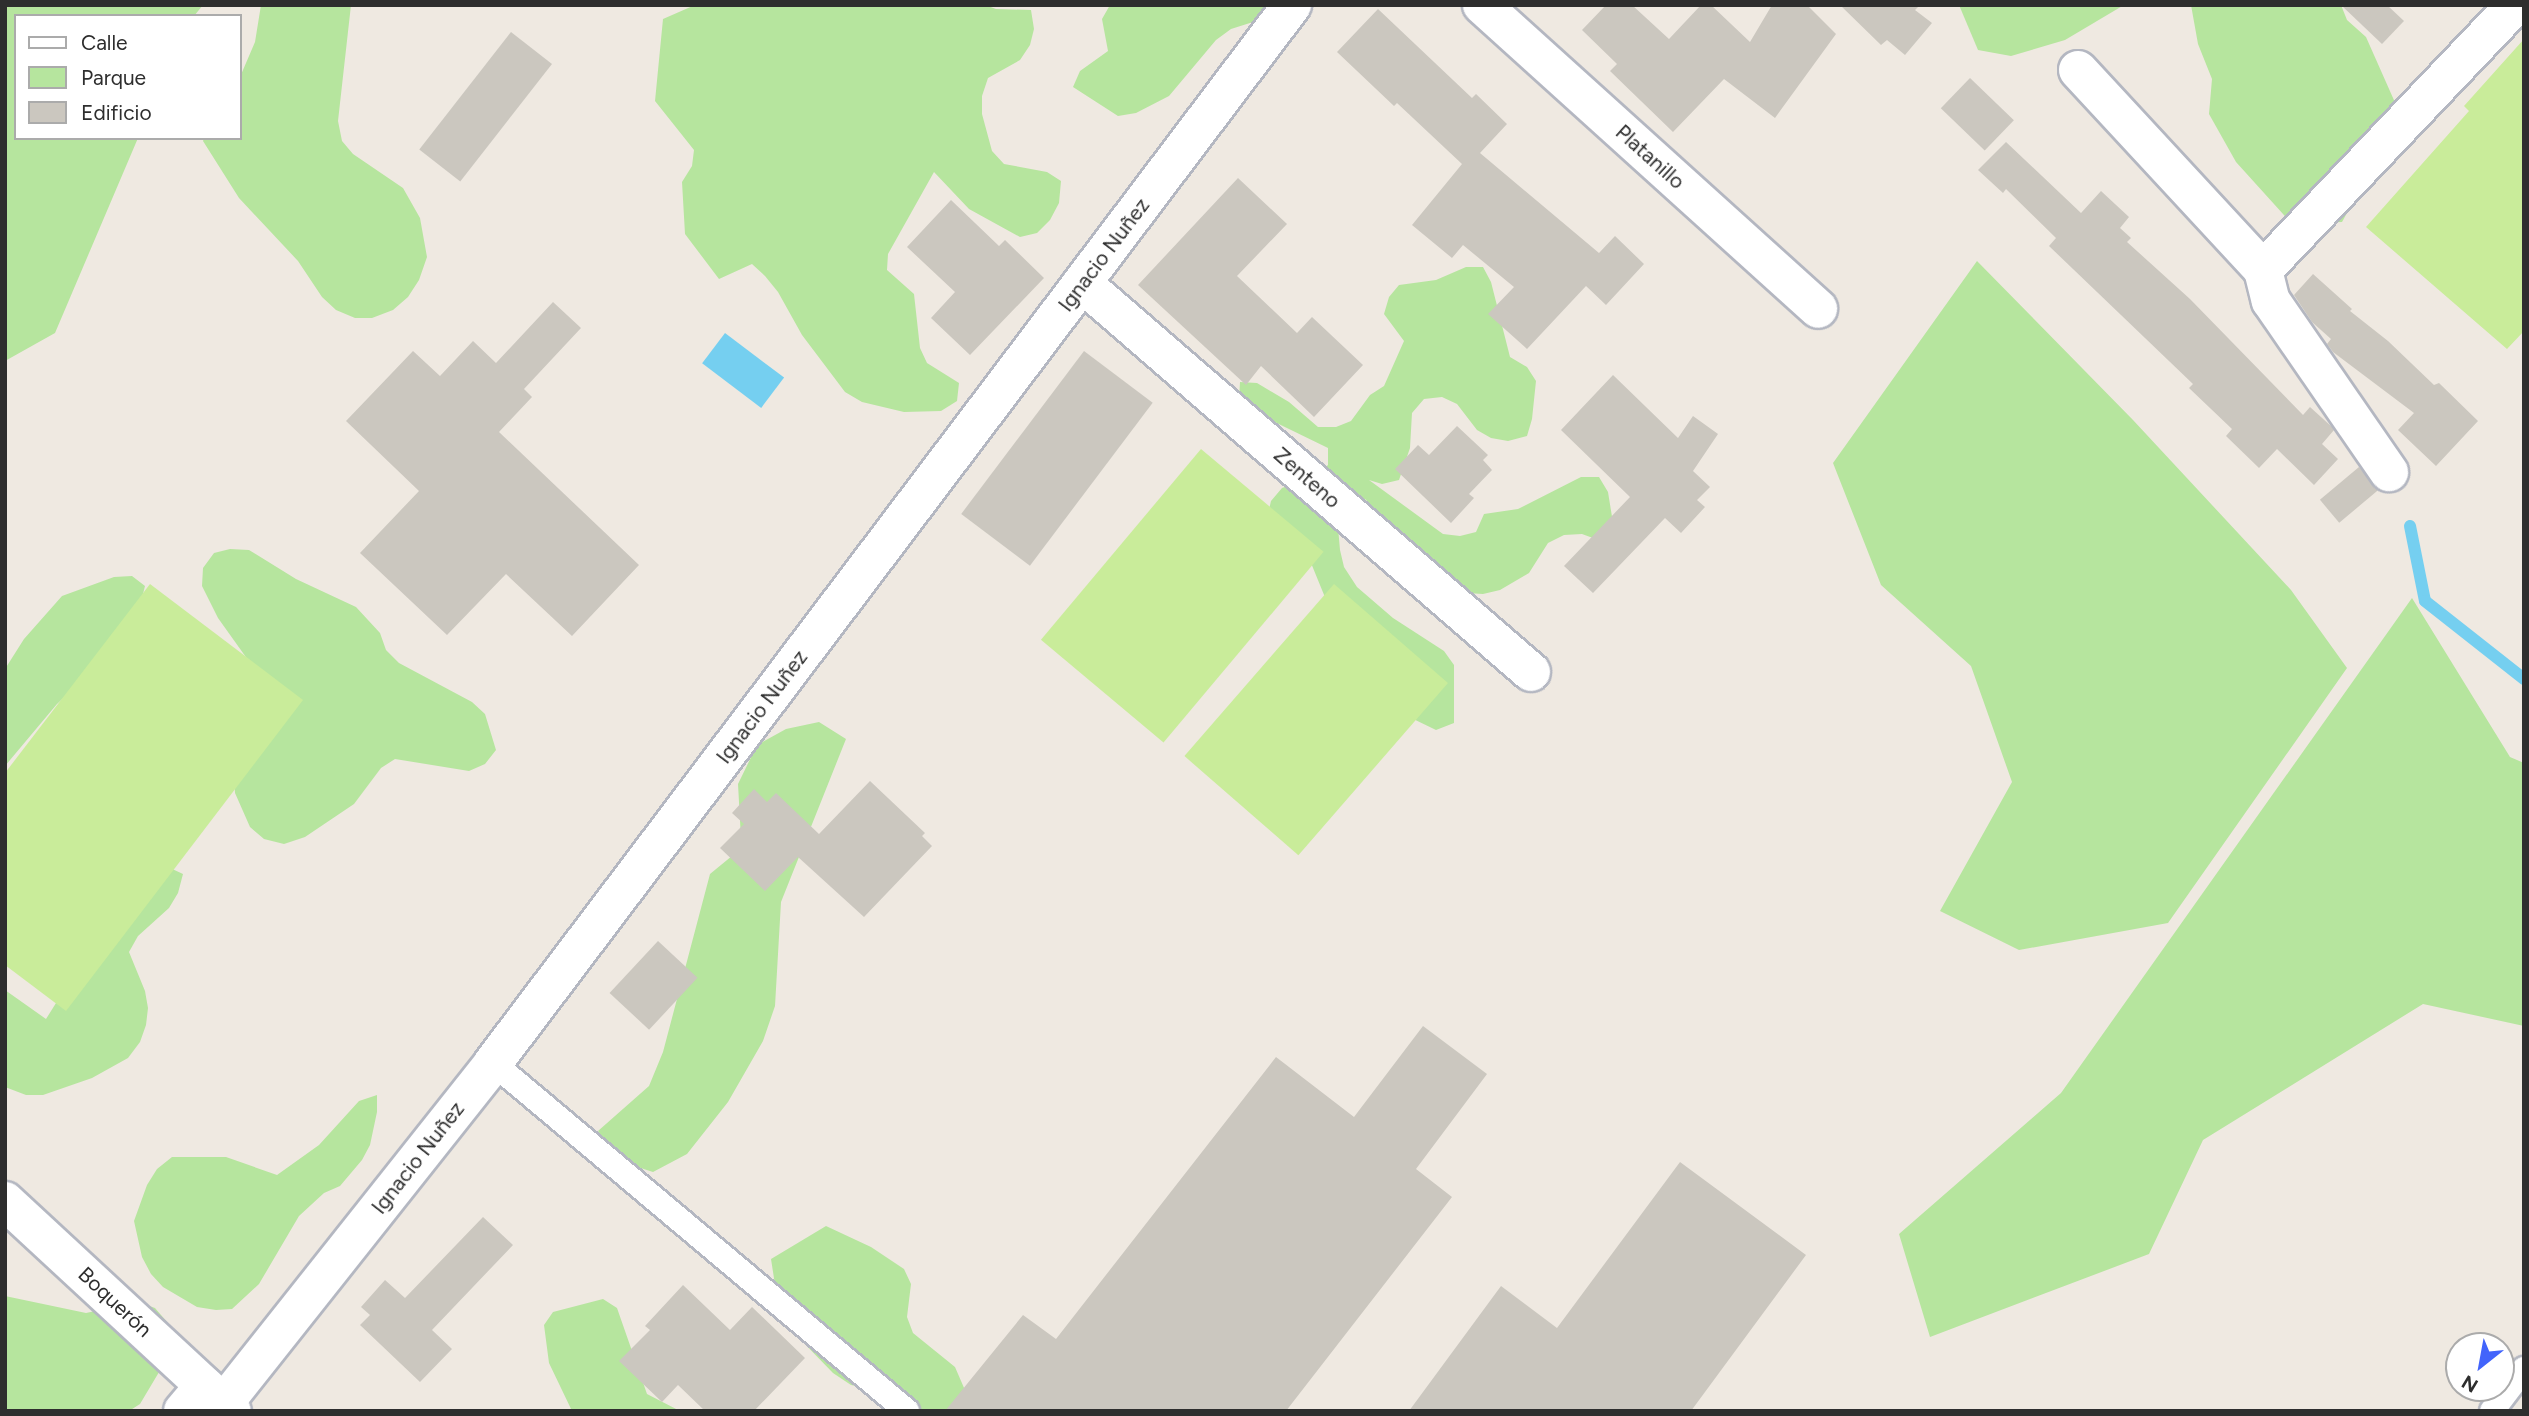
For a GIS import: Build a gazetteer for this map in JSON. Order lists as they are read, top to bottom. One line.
{"streets":{"street":["Platanillo","Ignacio Nuñez","Zenteno","Boquerón"]},"crossings":[["Ignacio Nuñez","Zenteno"],["Ignacio Nuñez","Boquerón"]],"legend":["Calle","Parque","Edificio"],"north":"bottom left"}
